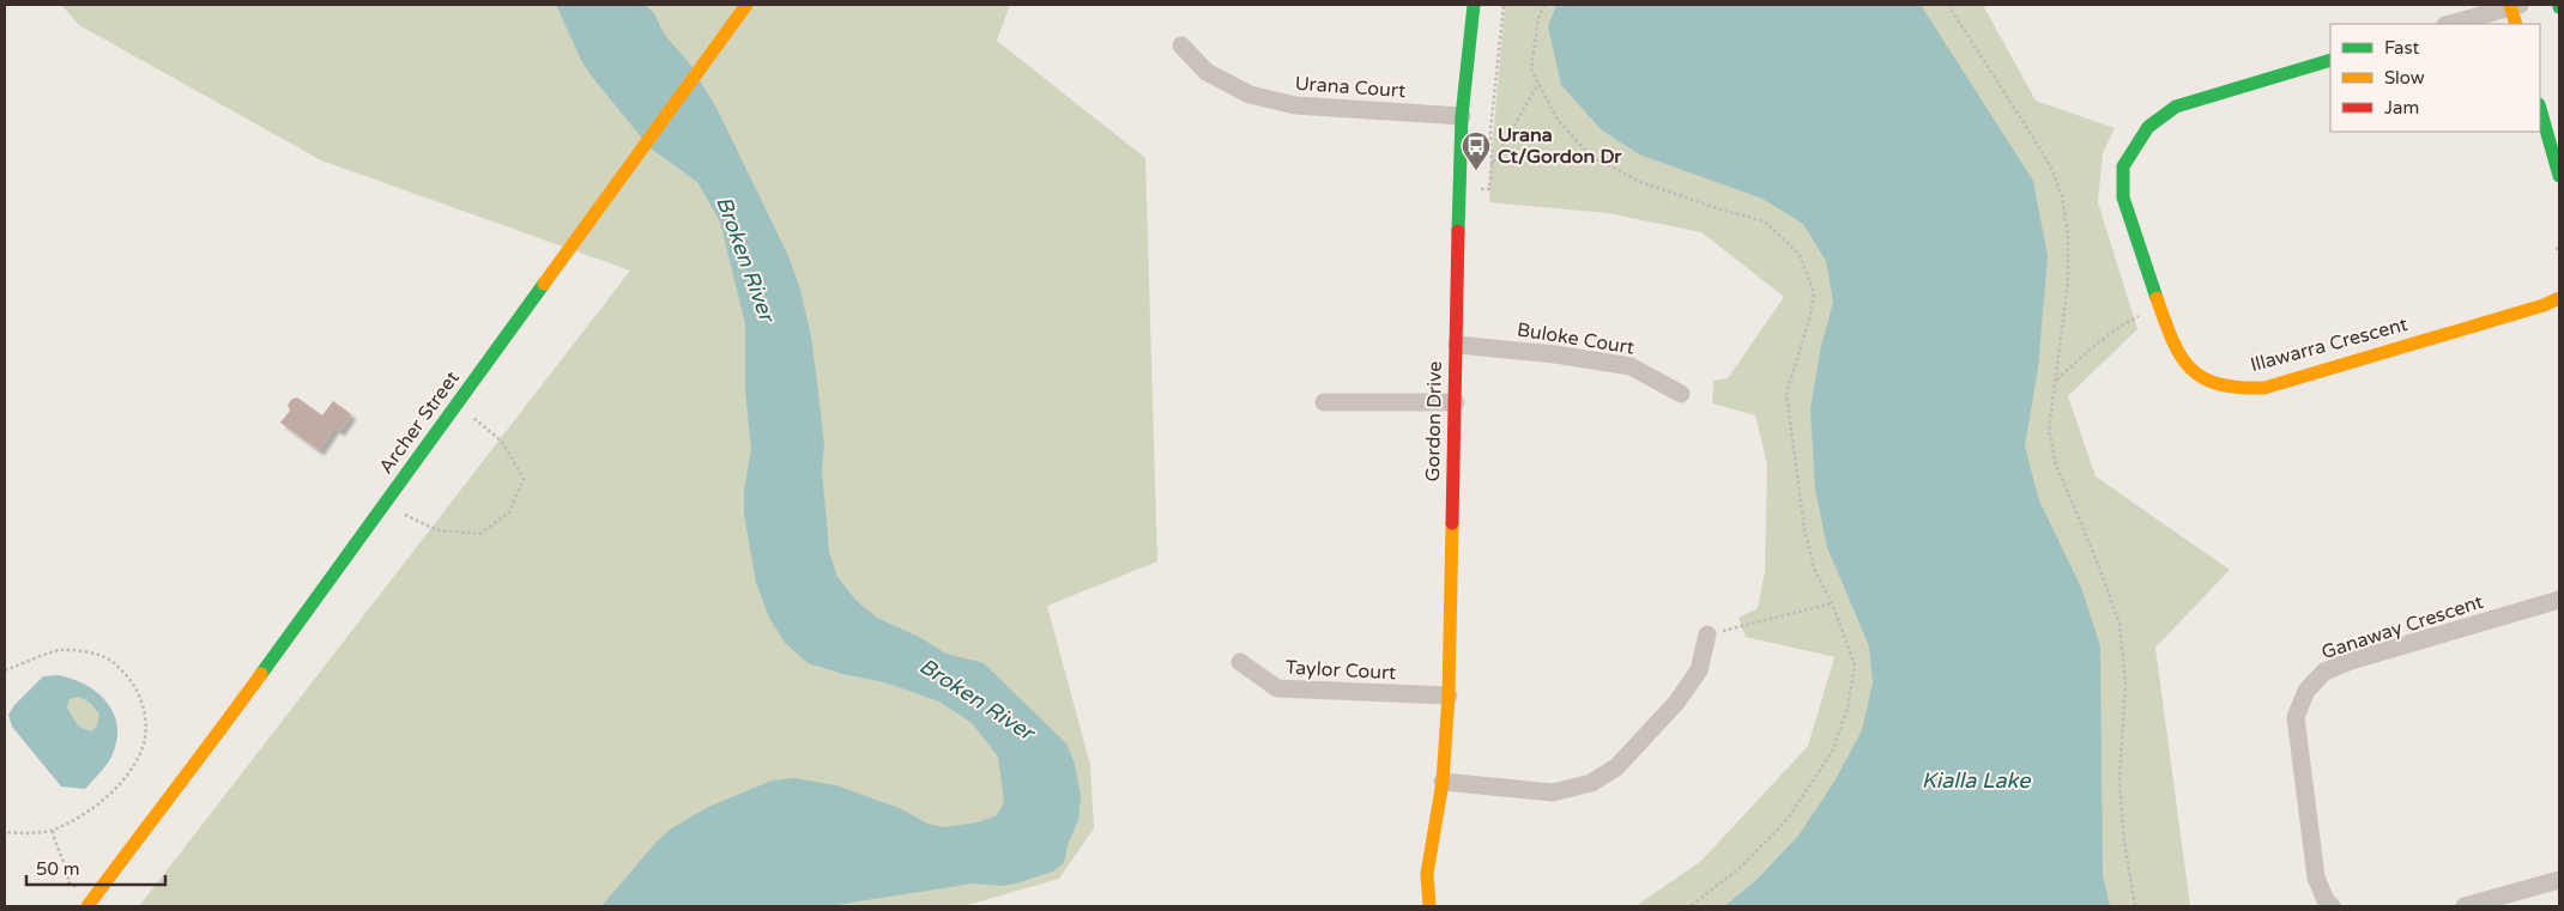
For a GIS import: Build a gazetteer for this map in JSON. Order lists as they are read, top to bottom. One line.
{"streets":{"street":["Urana Court","Buloke Court","Illawarra Crescent","Gordon Drive","Archer Street","Ganaway Crescent","Taylor Court"]},"crossings":[["Urana Court","Gordon Drive"],["Buloke Court","Gordon Drive"],["Gordon Drive","Taylor Court"]],"water":["Broken River","Kialla Lake"],"places":{"bus stop":["Urana Ct/Gordon Dr"]},"legend":["Fast","Slow","Jam"],"scale_bar":"50 m"}
